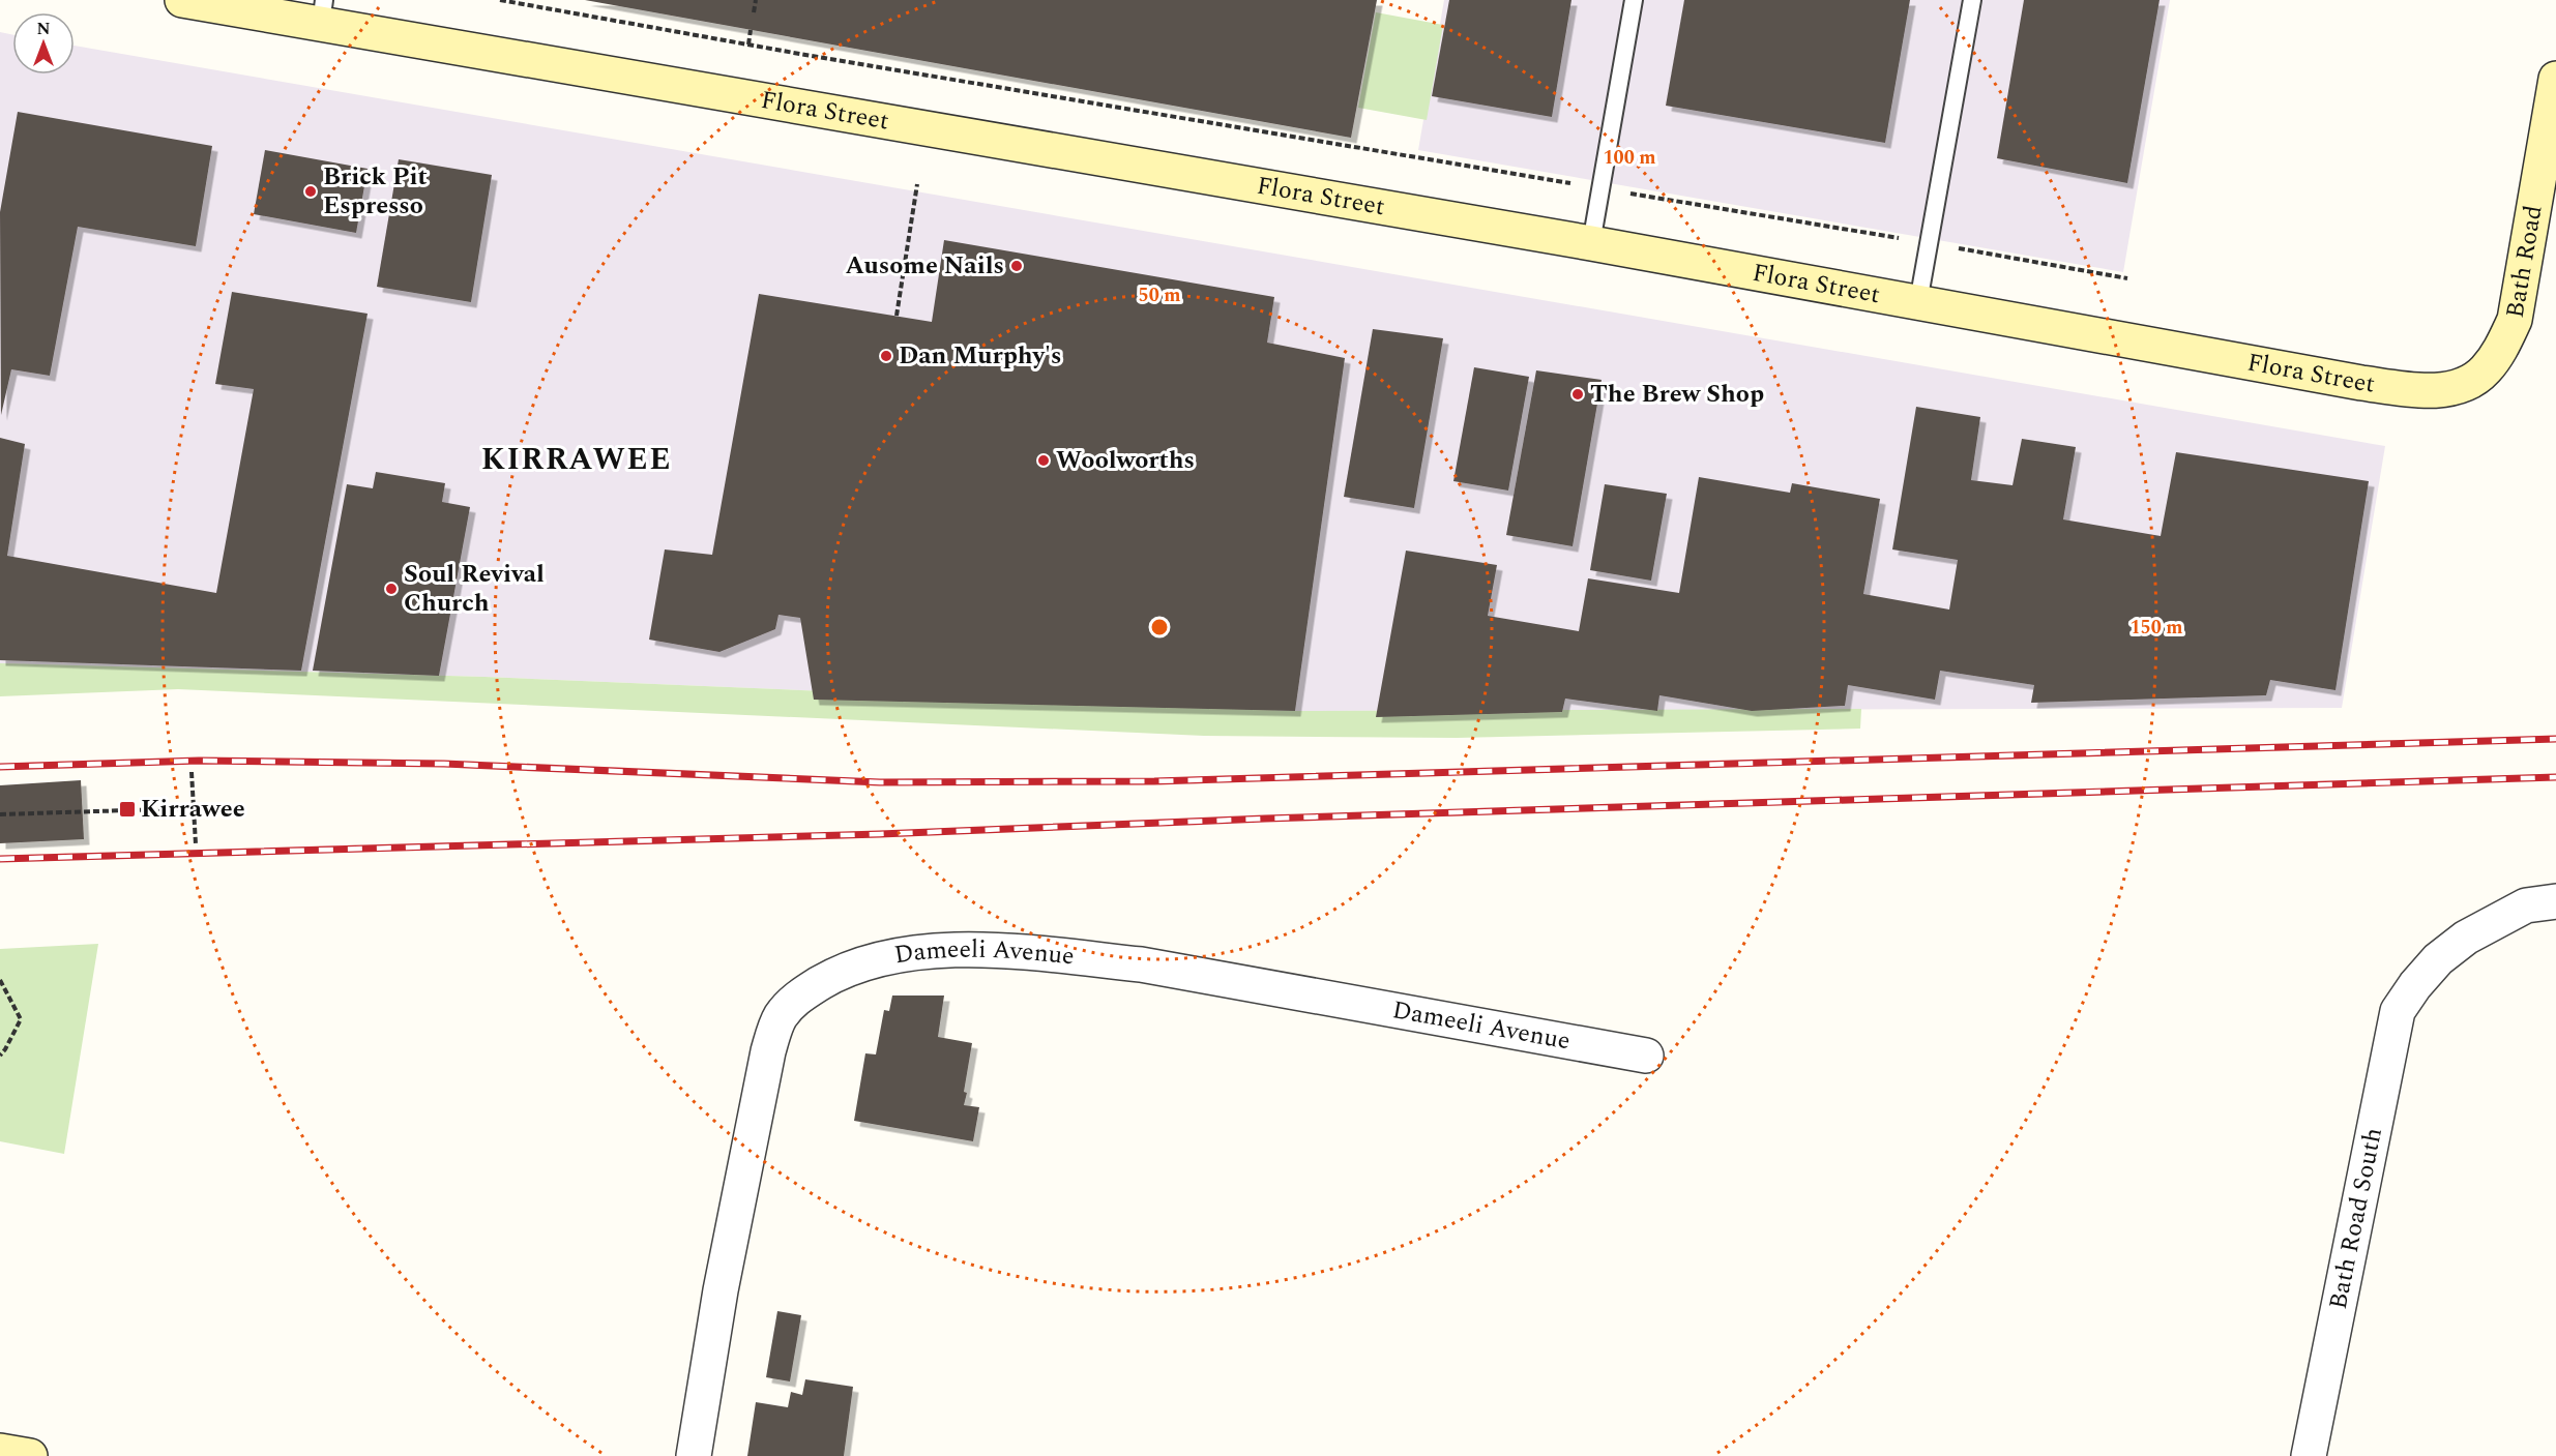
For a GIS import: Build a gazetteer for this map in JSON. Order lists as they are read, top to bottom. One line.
{"streets":{"street":["Flora Street","Bath Road","Dameeli Avenue","Bath Road South"]},"crossings":[["Flora Street","Bath Road"]],"districts":["KIRRAWEE"],"places":{"other":["Brick Pit Espresso","Ausome Nails","Dan Murphy's","The Brew Shop","Woolworths","Soul Revival Church"],"transit":["Kirrawee"]},"north":"top","rings":["100 m","50 m","150 m"]}
